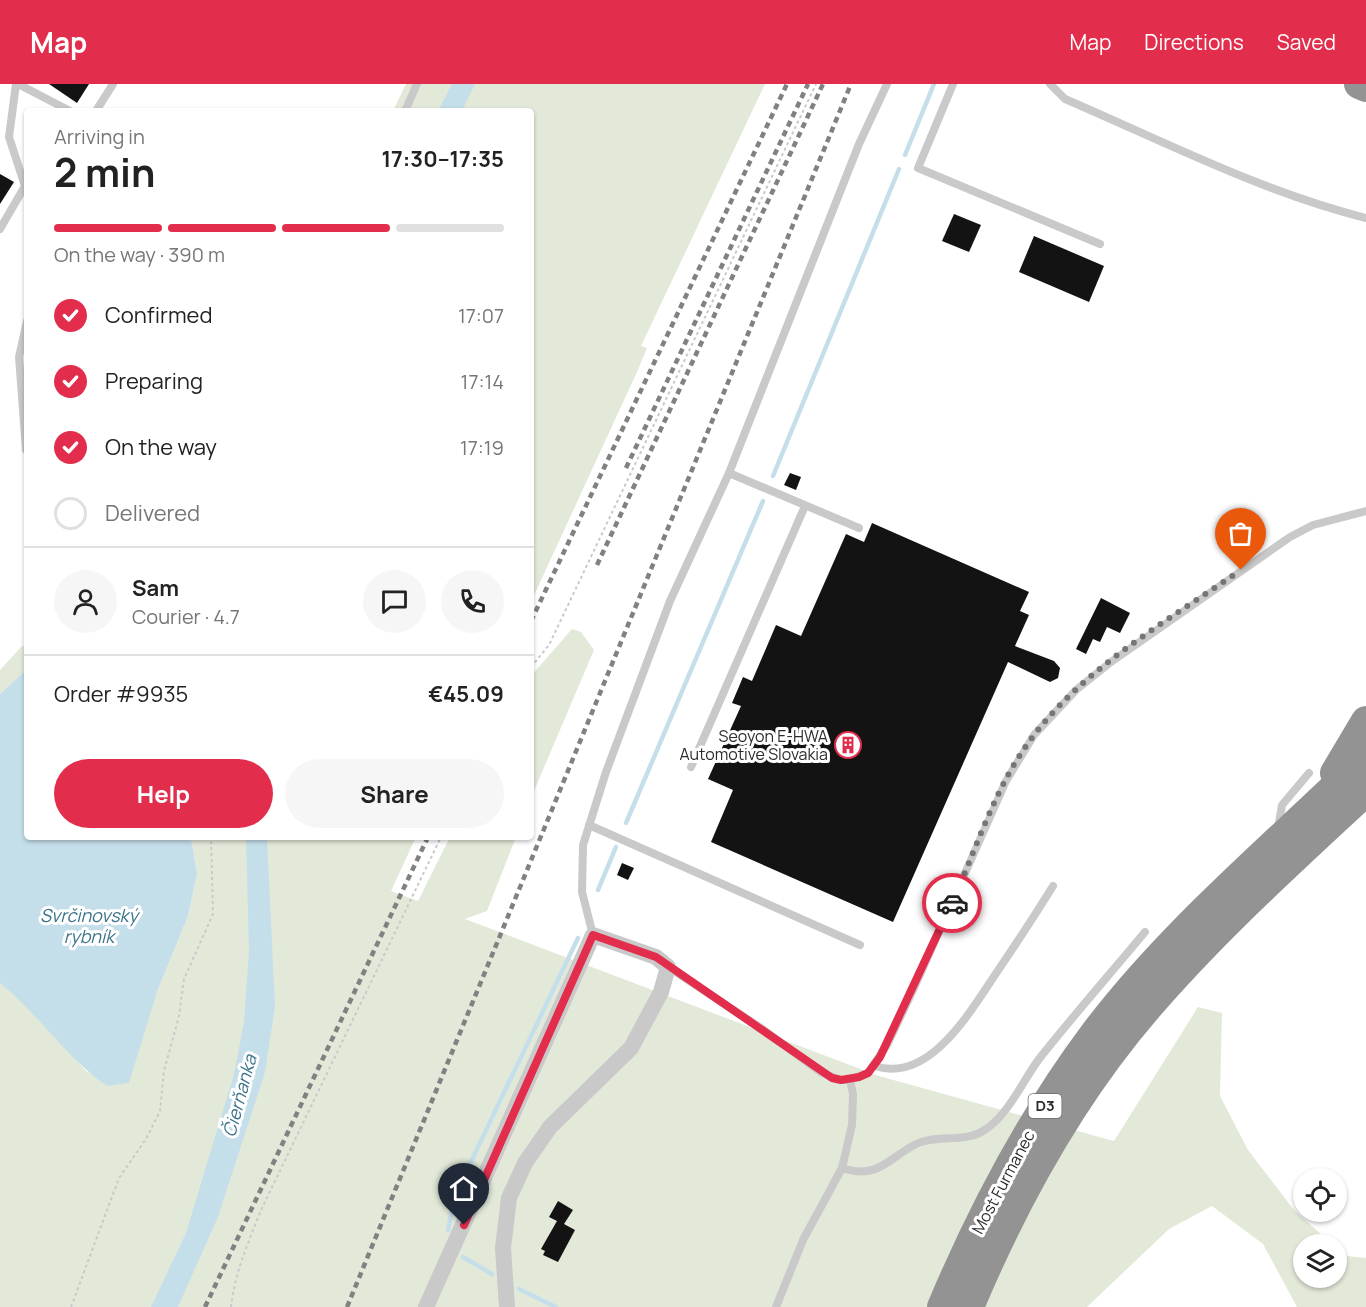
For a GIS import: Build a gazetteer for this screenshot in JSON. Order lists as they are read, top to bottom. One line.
{"streets":{"highway":["D3","Most Furmanec"]},"crossings":[["D3","Most Furmanec"]],"water":["Svrčinovský rybník","Čierňanka"],"places":{"building":["Seoyon E-HWA Automotive Slovakia"]},"page":{"header":"Map","nav":["Map","Directions","Saved"],"heading":["2 min","Arriving in","17:30–17:35"],"panel":["Sam","Courier · 4.7","Order #9935","€45.09"],"bar":"On the way · 390 m","list":[["Confirmed","17:07"],["Preparing","17:14"],["On the way","17:19"],"Delivered"],"buttons":["Help","Share"]}}
